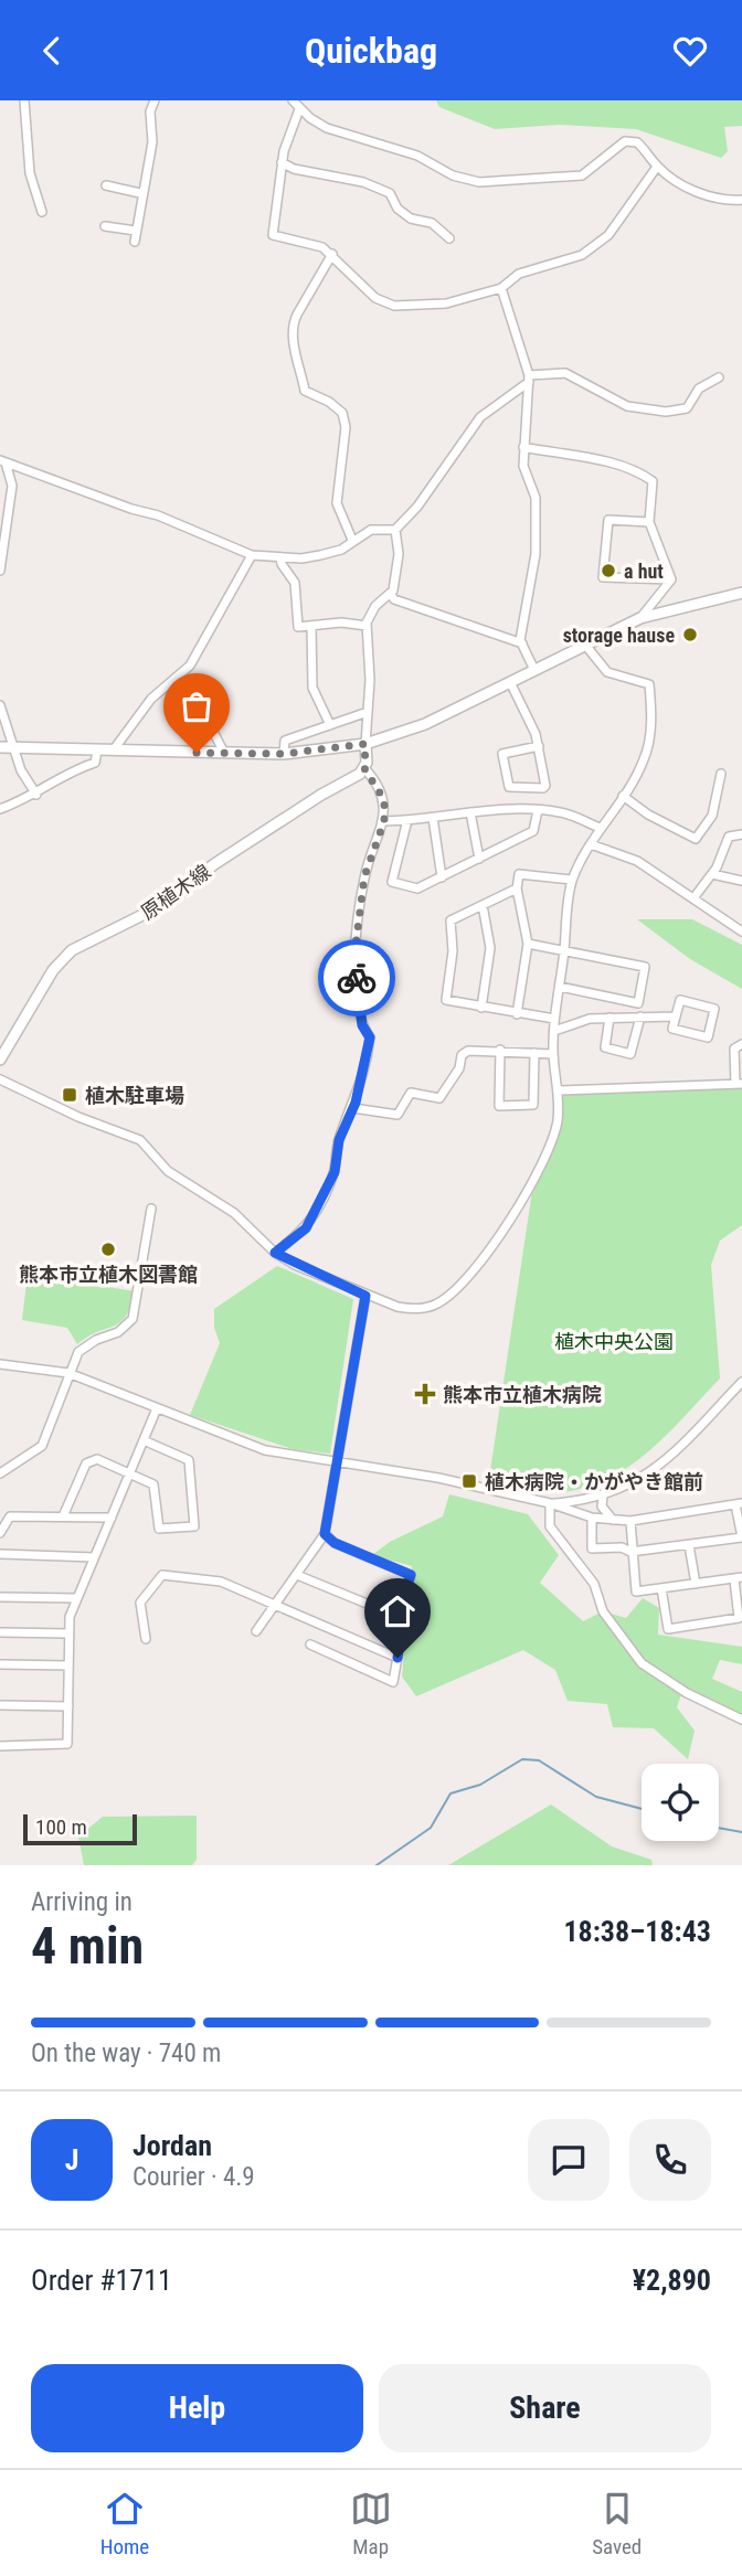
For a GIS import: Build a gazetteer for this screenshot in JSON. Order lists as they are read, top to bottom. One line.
{"streets":{"main road":["原植木線"]},"parks":["植木中央公園"],"places":{"other":["a hut","storage hause","熊本市立植木図書館"],"transit":["植木駐車場","植木病院・かがやき館前"],"health":["熊本市立植木病院"]},"scale_bar":"100 m","page":{"header":"Quickbag","scale":"100 m","heading":["4 min","Arriving in","18:38–18:43"],"panel":["Jordan","Courier · 4.9","Order #1711","¥2,890"],"bar":"On the way · 740 m","round":"J","buttons":["Help","Share"],"tabs":["Home","Map","Saved"]}}
